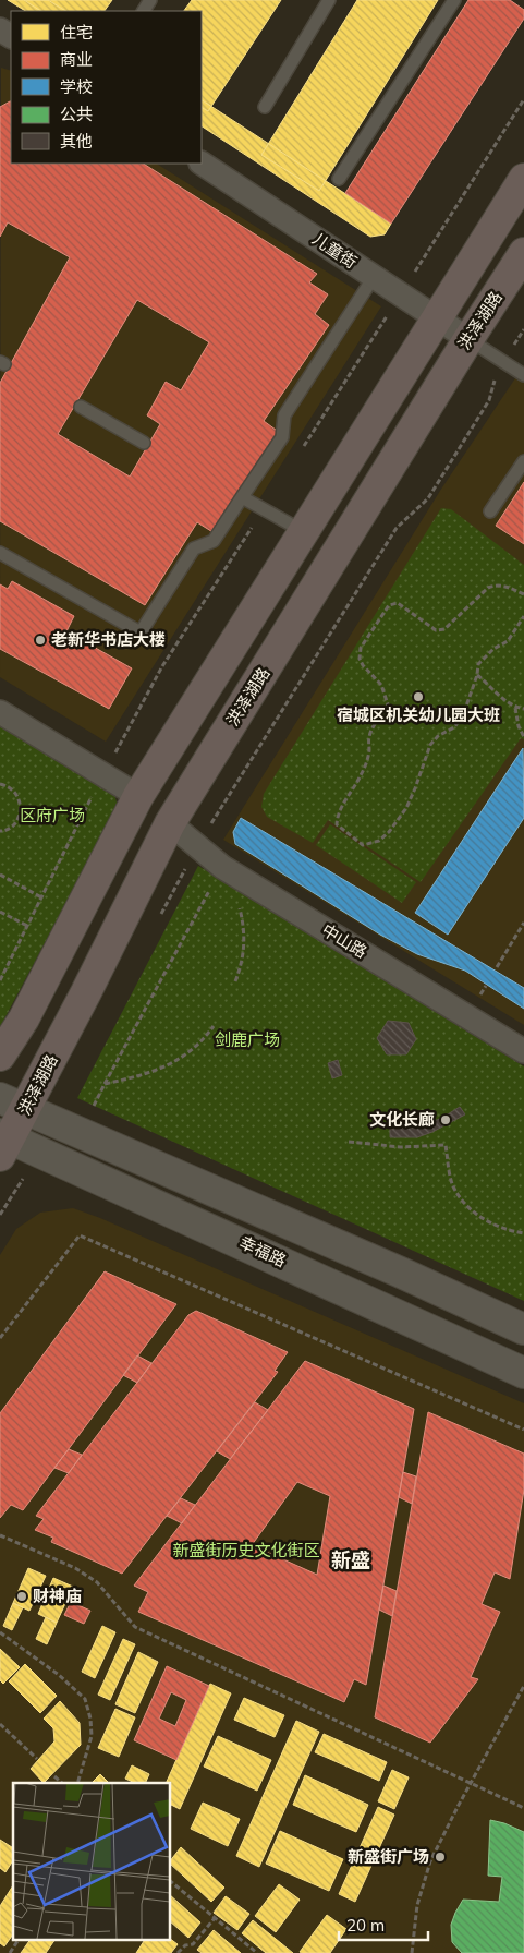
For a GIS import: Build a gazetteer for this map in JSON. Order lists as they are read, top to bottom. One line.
{"streets":{"main road":["洪泽湖路","幸福路"],"street":["儿童街","中山路"]},"crossings":[["儿童街","洪泽湖路"],["洪泽湖路","中山路"],["洪泽湖路","幸福路"]],"districts":["新盛"],"parks":["区府广场","剑鹿广场","新盛街历史文化街区"],"places":["老新华书店大楼","宿城区机关幼儿园大班","文化长廊","财神庙","新盛街广场"],"legend":["住宅","商业","学校","公共","其他"],"scale_bar":"20 m"}
